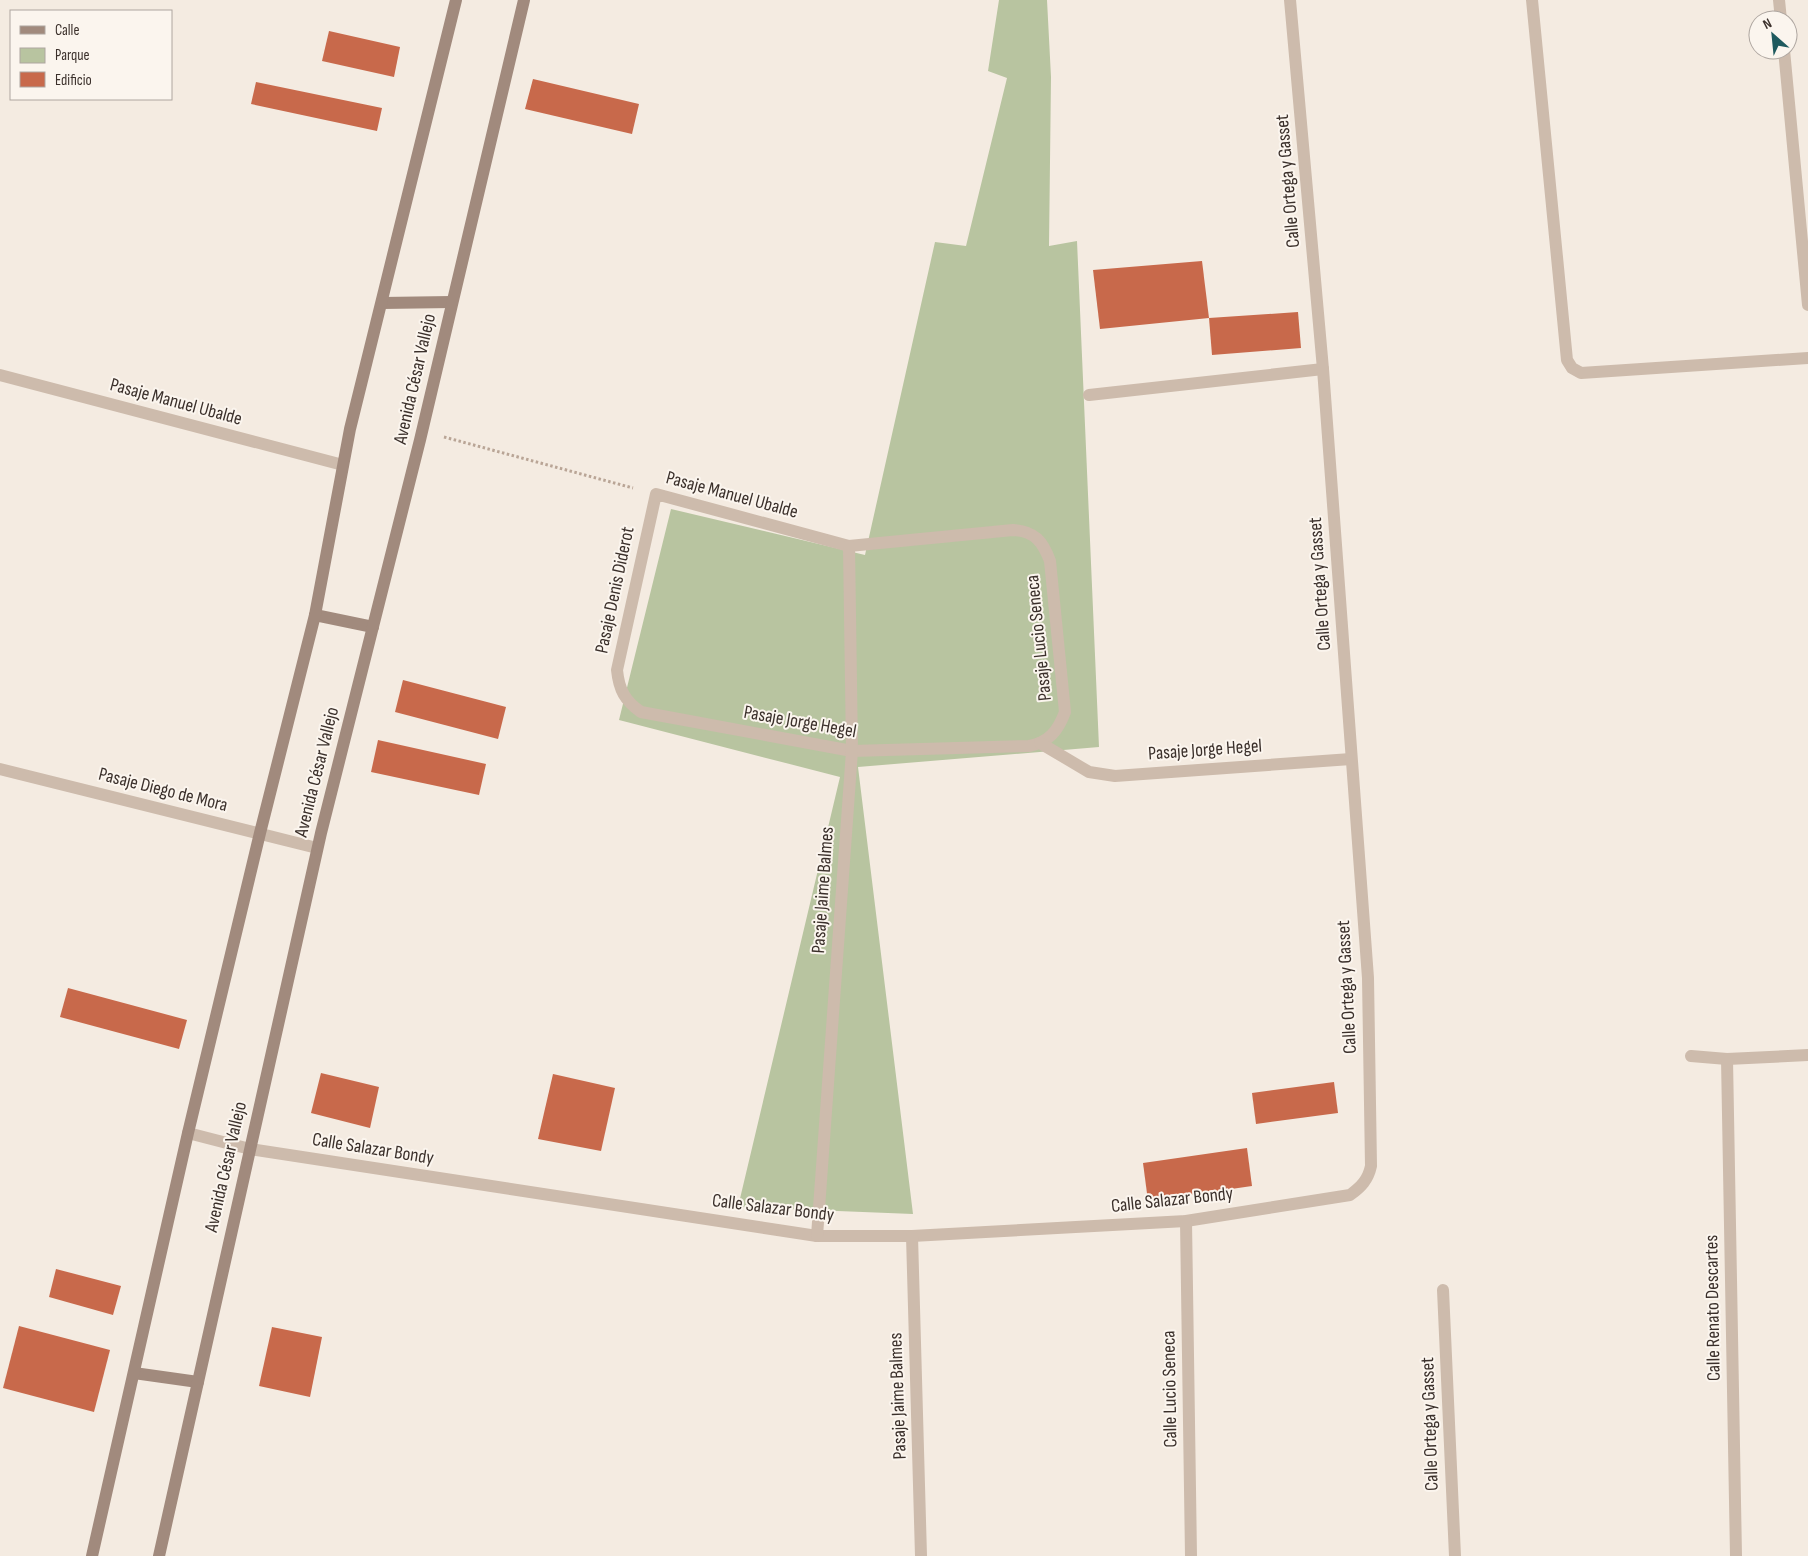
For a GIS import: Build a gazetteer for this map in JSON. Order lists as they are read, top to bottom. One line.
{"streets":{"main road":["Avenida César Vallejo"],"street":["Calle Ortega y Gasset","Pasaje Manuel Ubalde","Pasaje Denis Diderot","Pasaje Lucio Seneca","Pasaje Jorge Hegel","Pasaje Diego de Mora","Pasaje Jaime Balmes","Calle Salazar Bondy","Calle Renato Descartes","Calle Lucio Seneca"]},"crossings":[["Calle Ortega y Gasset","Pasaje Jorge Hegel"],["Calle Ortega y Gasset","Calle Salazar Bondy"],["Avenida César Vallejo","Pasaje Manuel Ubalde"],["Avenida César Vallejo","Pasaje Diego de Mora"],["Avenida César Vallejo","Calle Salazar Bondy"],["Pasaje Manuel Ubalde","Pasaje Denis Diderot"],["Pasaje Manuel Ubalde","Pasaje Lucio Seneca"],["Pasaje Manuel Ubalde","Pasaje Jaime Balmes"],["Pasaje Denis Diderot","Pasaje Jorge Hegel"],["Pasaje Lucio Seneca","Pasaje Jorge Hegel"],["Pasaje Jorge Hegel","Pasaje Jaime Balmes"],["Pasaje Jaime Balmes","Calle Salazar Bondy"],["Calle Salazar Bondy","Calle Lucio Seneca"]],"legend":["Calle","Parque","Edificio"],"north":"top left"}
